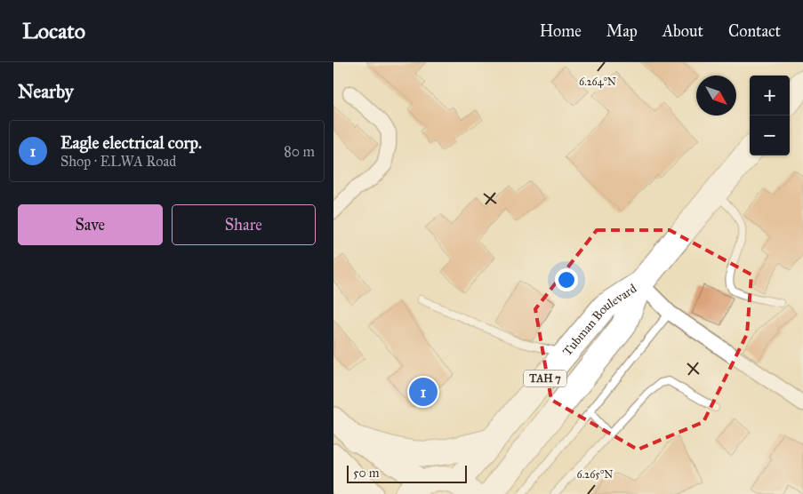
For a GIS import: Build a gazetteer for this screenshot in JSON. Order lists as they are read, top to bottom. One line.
{"streets":{"highway":["Tubman Boulevard","TAH 7"]},"scale_bar":"50 m","north":"bottom right","page":{"header":"Locato","nav":["Home","Map","About","Contact"],"heading":"Nearby","map_buttons":["+","−"],"list":[{"mark":"1","name":"Eagle electrical corp.","note":"Shop · ELWA Road","value":"80 m"}],"buttons":["Save","Share"],"pins":"1","scale":"50 m"},"coordinates":["6.264°N","6.265°N"]}
